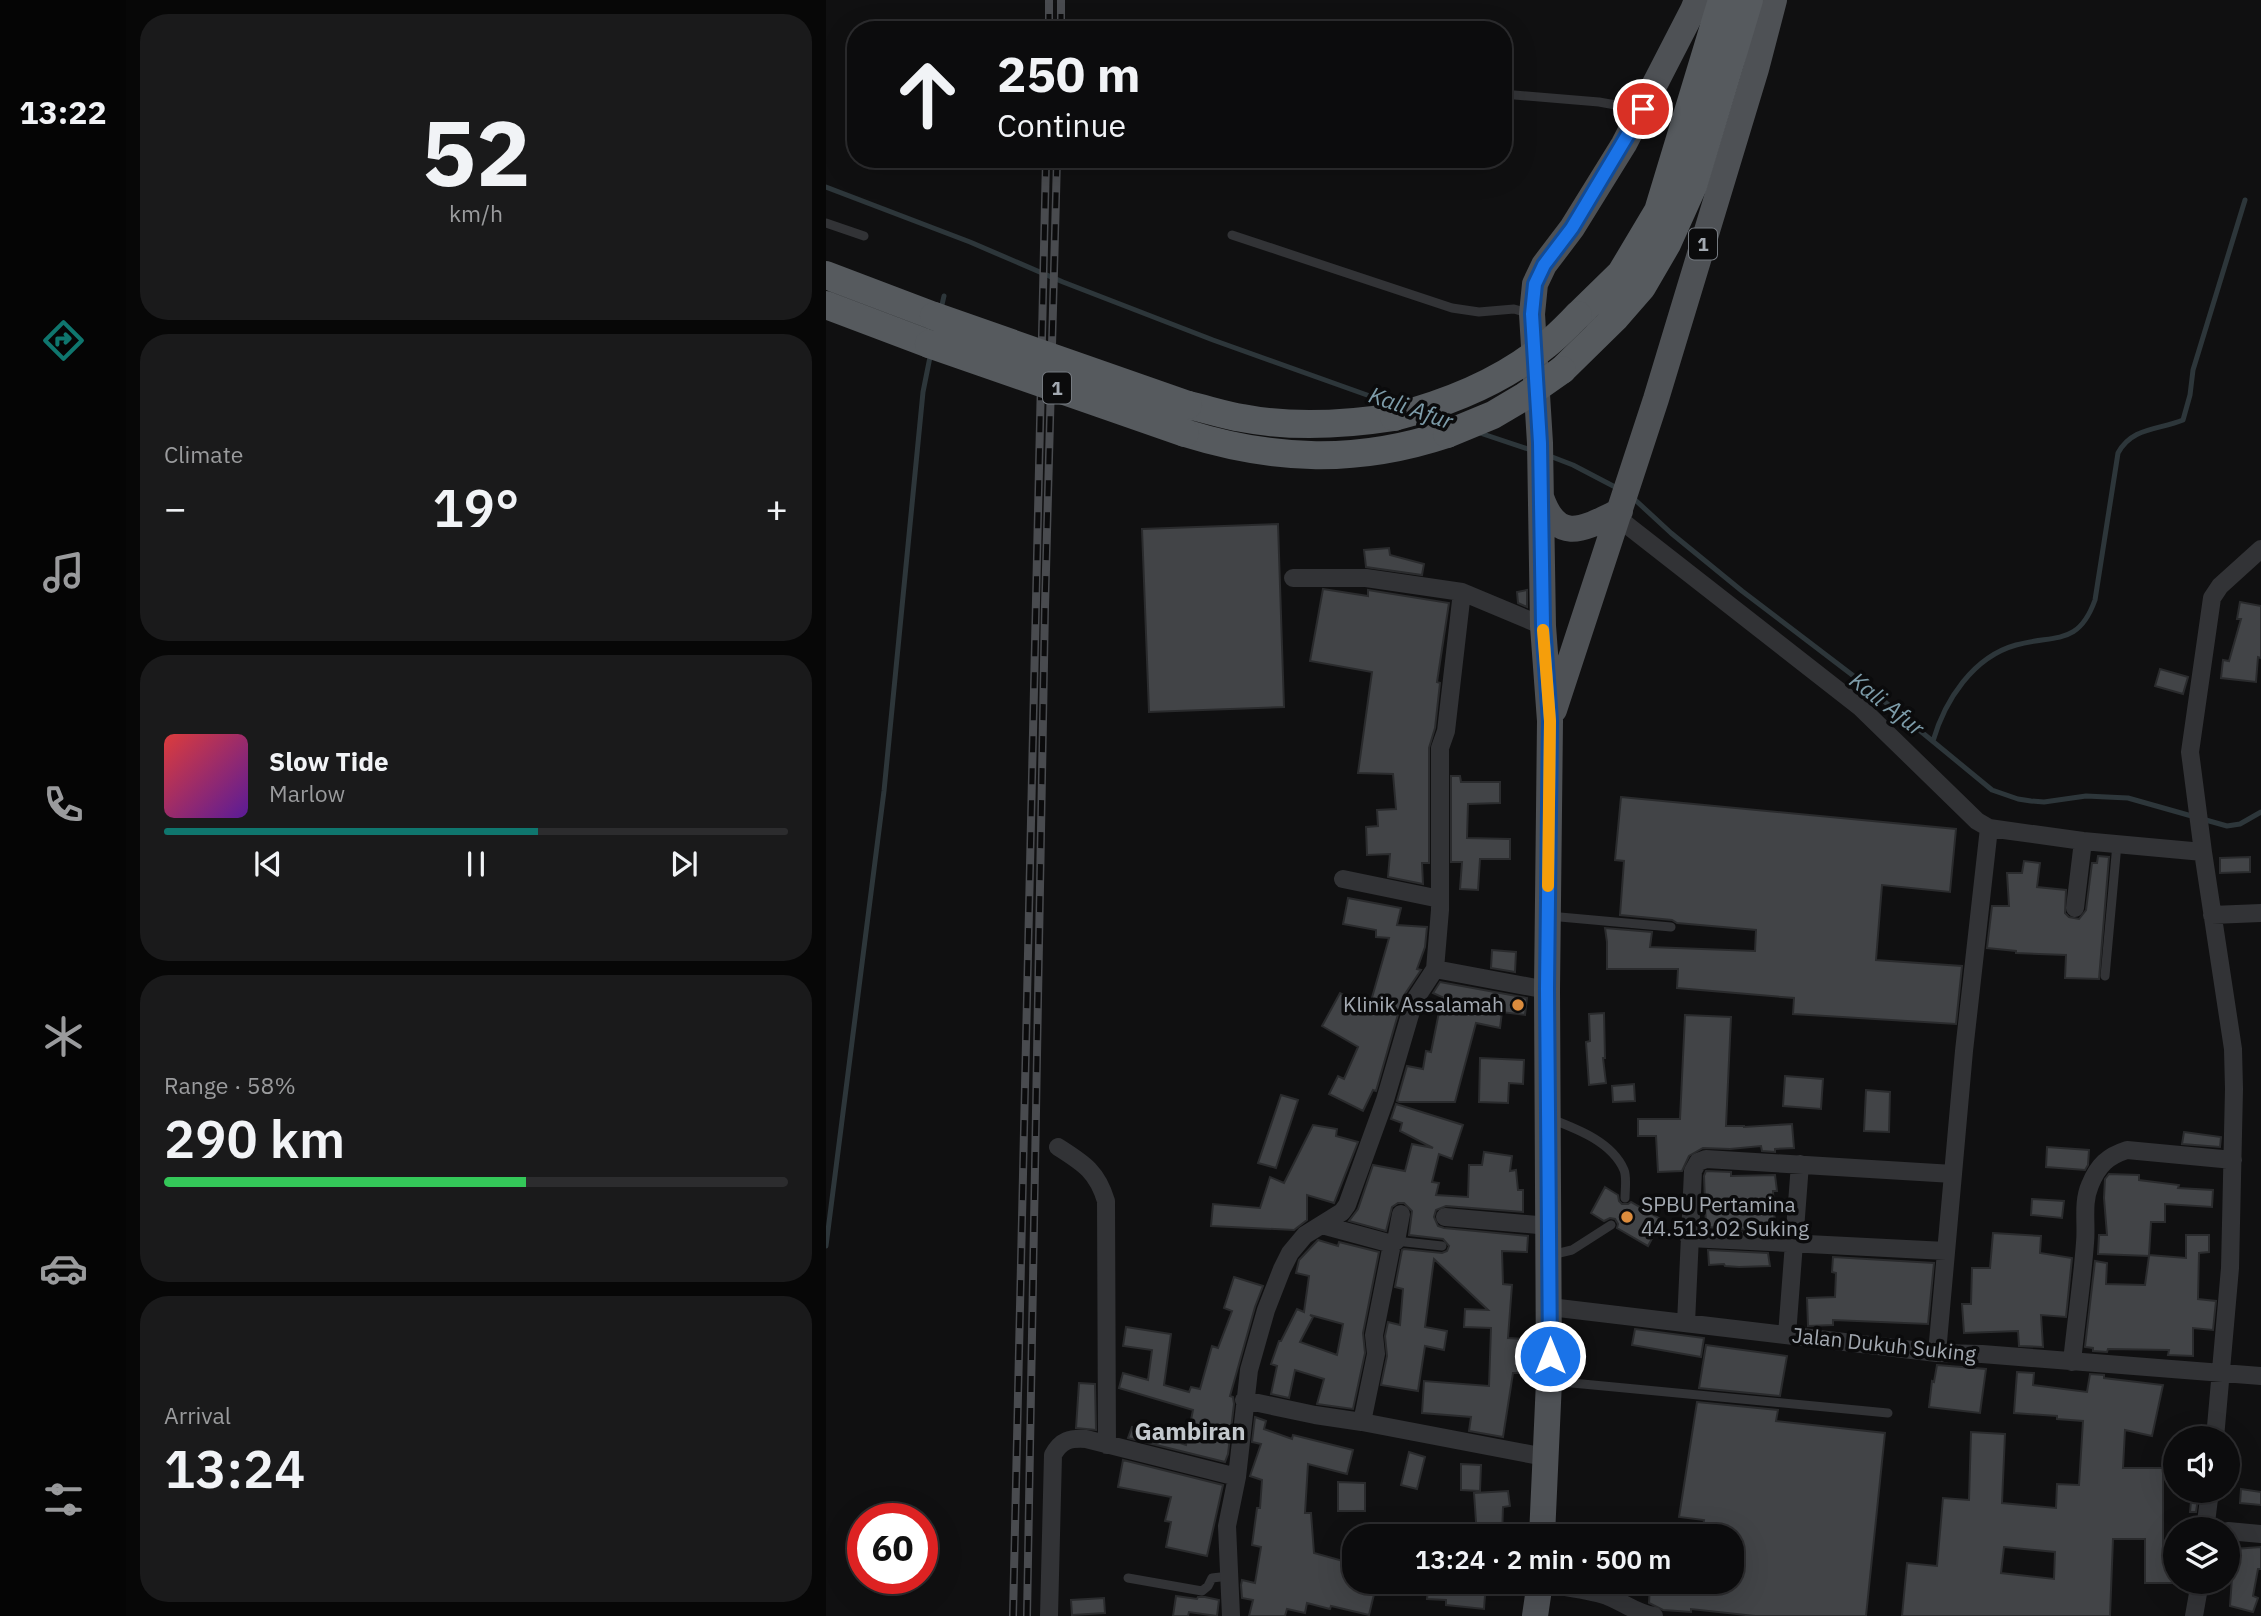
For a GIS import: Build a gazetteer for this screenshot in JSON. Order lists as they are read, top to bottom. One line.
{"streets":{"highway":["1"],"street":["Jalan Dukuh Suking"]},"crossings":[["1","Jalan Dukuh Suking"]],"districts":["Gambiran"],"water":["Kali Afur"],"places":["Klinik Assalamah","SPBU Pertamina 44.513.02 Suking"],"page":{"tabs":"13:22","tile":[["52","km/h"],"Climate",["Range · 58%","290 km"],["Arrival","13:24"]],"turn":["250 m","Continue"],"heat":["−","19°","+"],"song":["Slow Tide","Marlow"],"limit":"60","trip":"13:24 · 2 min · 500 m"}}
